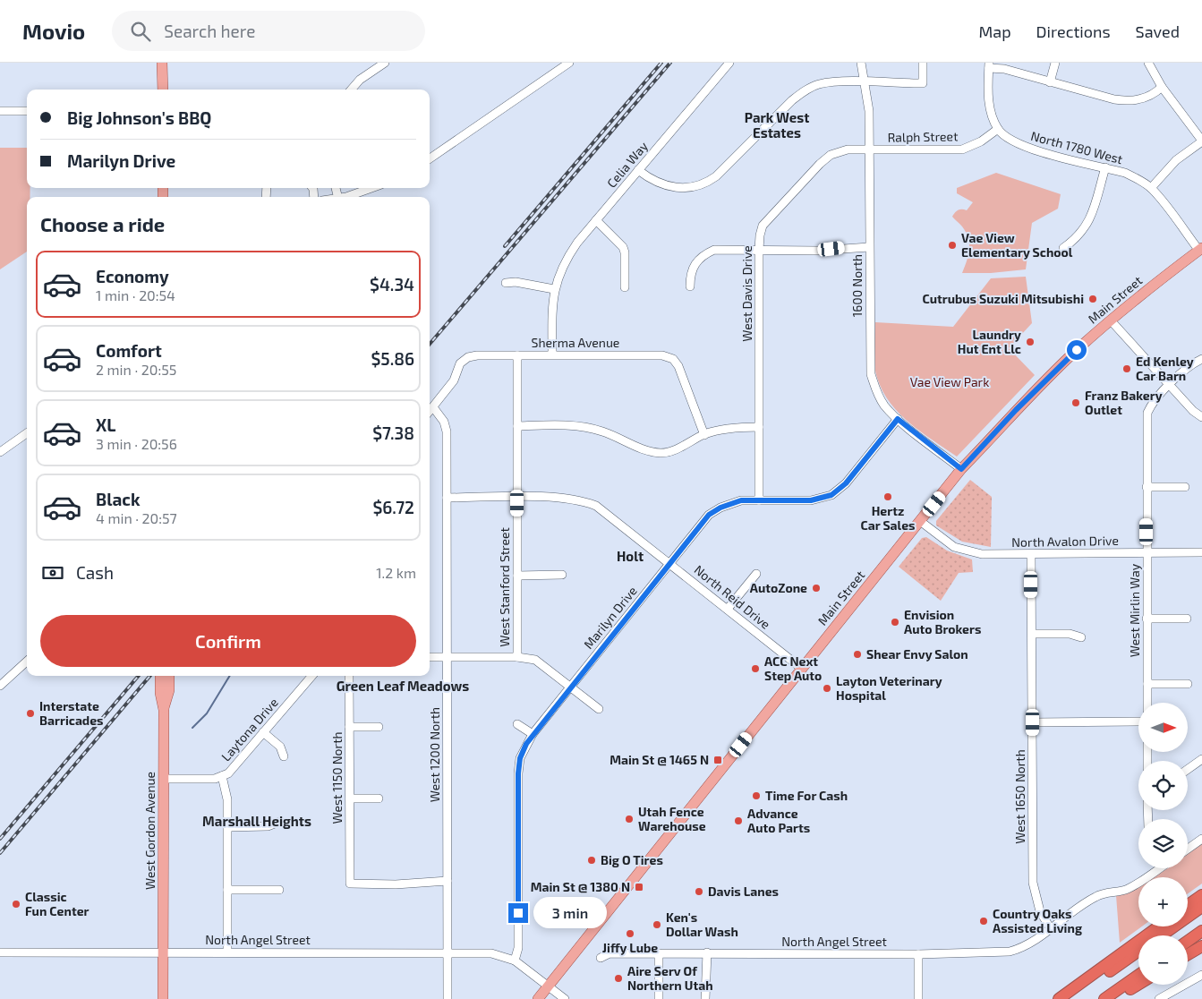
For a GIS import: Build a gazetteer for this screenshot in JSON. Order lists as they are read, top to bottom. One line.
{"streets":{"main road":["Main Street","West Gordon Avenue"],"street":["Ralph Street","North 1780 West","Celia Way","1600 North","West Davis Drive","Sherma Avenue","North Avalon Drive","West Stanford Street","North Reid Drive","West Mirlin Way","Marilyn Drive","Laytona Drive","West 1200 North","West 1150 North","West 1650 North","North Angel Street"]},"crossings":[["Ralph Street","North 1780 West"],["Ralph Street","1600 North"],["Ralph Street","West Davis Drive"],["Celia Way","Sherma Avenue"],["1600 North","West Davis Drive"],["1600 North","Main Street"],["1600 North","Marilyn Drive"],["West Davis Drive","Marilyn Drive"],["Main Street","North Avalon Drive"],["Main Street","North Reid Drive"],["Main Street","North Angel Street"],["Sherma Avenue","West Stanford Street"],["Sherma Avenue","West 1200 North"],["North Avalon Drive","West Mirlin Way"],["North Avalon Drive","West 1650 North"],["West Stanford Street","North Reid Drive"],["North Reid Drive","Marilyn Drive"],["North Reid Drive","West 1200 North"],["Marilyn Drive","North Angel Street"],["Laytona Drive","West Gordon Avenue"],["West 1200 North","West 1150 North"],["West 1200 North","North Angel Street"],["West 1650 North","North Angel Street"],["West Gordon Avenue","North Angel Street"]],"districts":["Park West Estates","Holt","Green Leaf Meadows","Marshall Heights"],"parks":["Vae View Park"],"places":{"other":["Vae View Elementary School","Cutrubus Suzuki Mitsubishi","Laundry Hut Ent Llc","Ed Kenley Car Barn","Franz Bakery Outlet","Hertz Car Sales","AutoZone","Envision Auto Brokers","Shear Envy Salon","ACC Next Step Auto","Layton Veterinary Hospital","Interstate Barricades","Time For Cash","Utah Fence Warehouse","Advance Auto Parts","Big O Tires","Davis Lanes","Classic Fun Center","Country Oaks Assisted Living","Ken's Dollar Wash","Jiffy Lube","Aire Serv Of Northern Utah"],"transit":["Main St @ 1465 N","Main St @ 1380 N"]},"north":"right","page":{"header":"Movio","search":"Search here","nav":["Map","Directions","Saved"],"banner":["Big Johnson's BBQ","Marilyn Drive"],"heading":"Choose a ride","list":[{"name":"Economy","note":"1 min · 20:54","value":"$4.34"},{"name":"Comfort","note":"2 min · 20:55","value":"$5.86"},{"name":"XL","note":"3 min · 20:56","value":"$7.38"},{"name":"Black","note":"4 min · 20:57","value":"$6.72"}],"pay":["Cash","1.2 km"],"buttons":"Confirm","map_buttons":["+","−"],"bubble":"3 min"}}
